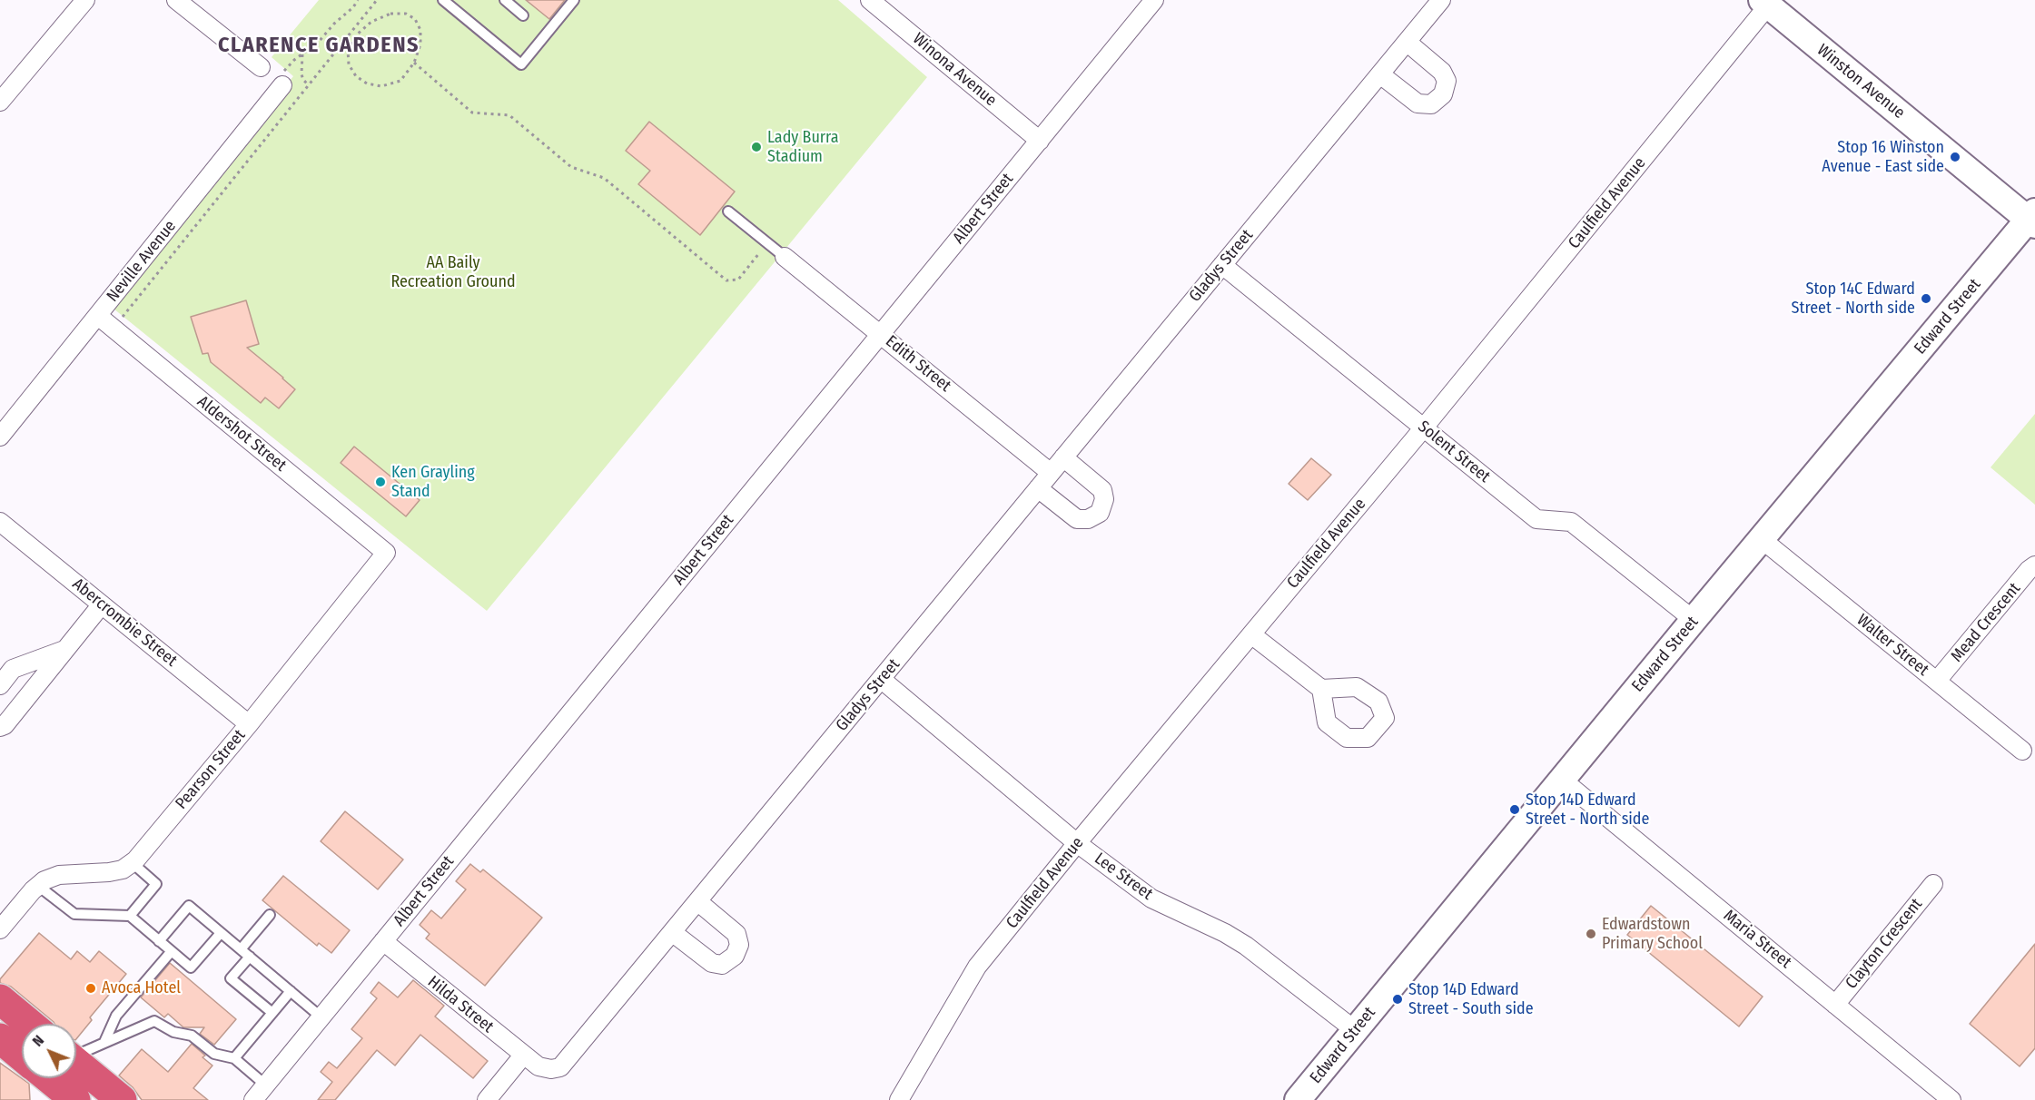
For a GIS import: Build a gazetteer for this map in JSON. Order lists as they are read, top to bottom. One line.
{"streets":{"street":["Winona Avenue","Winston Avenue","Caulfield Avenue","Albert Street","Neville Avenue","Gladys Street","Edward Street","Edith Street","Aldershot Street","Solent Street","Abercrombie Street","Mead Crescent","Walter Street","Pearson Street","Lee Street","Maria Street","Clayton Crescent","Hilda Street"]},"crossings":[["Winona Avenue","Albert Street"],["Winston Avenue","Caulfield Avenue"],["Winston Avenue","Edward Street"],["Caulfield Avenue","Solent Street"],["Caulfield Avenue","Lee Street"],["Albert Street","Edith Street"],["Albert Street","Hilda Street"],["Neville Avenue","Aldershot Street"],["Gladys Street","Edith Street"],["Gladys Street","Solent Street"],["Gladys Street","Lee Street"],["Gladys Street","Hilda Street"],["Edward Street","Solent Street"],["Edward Street","Walter Street"],["Edward Street","Lee Street"],["Edward Street","Maria Street"],["Aldershot Street","Pearson Street"],["Abercrombie Street","Pearson Street"],["Mead Crescent","Walter Street"],["Maria Street","Clayton Crescent"]],"districts":["CLARENCE GARDENS"],"parks":["AA Baily Recreation Ground"],"places":["Lady Burra Stadium","Stop 16 Winston Avenue - East side","Stop 14C Edward Street - North side","Ken Grayling Stand","Stop 14D Edward Street - North side","Edwardstown Primary School","Avoca Hotel","Stop 14D Edward Street - South side"],"north":"top left"}
